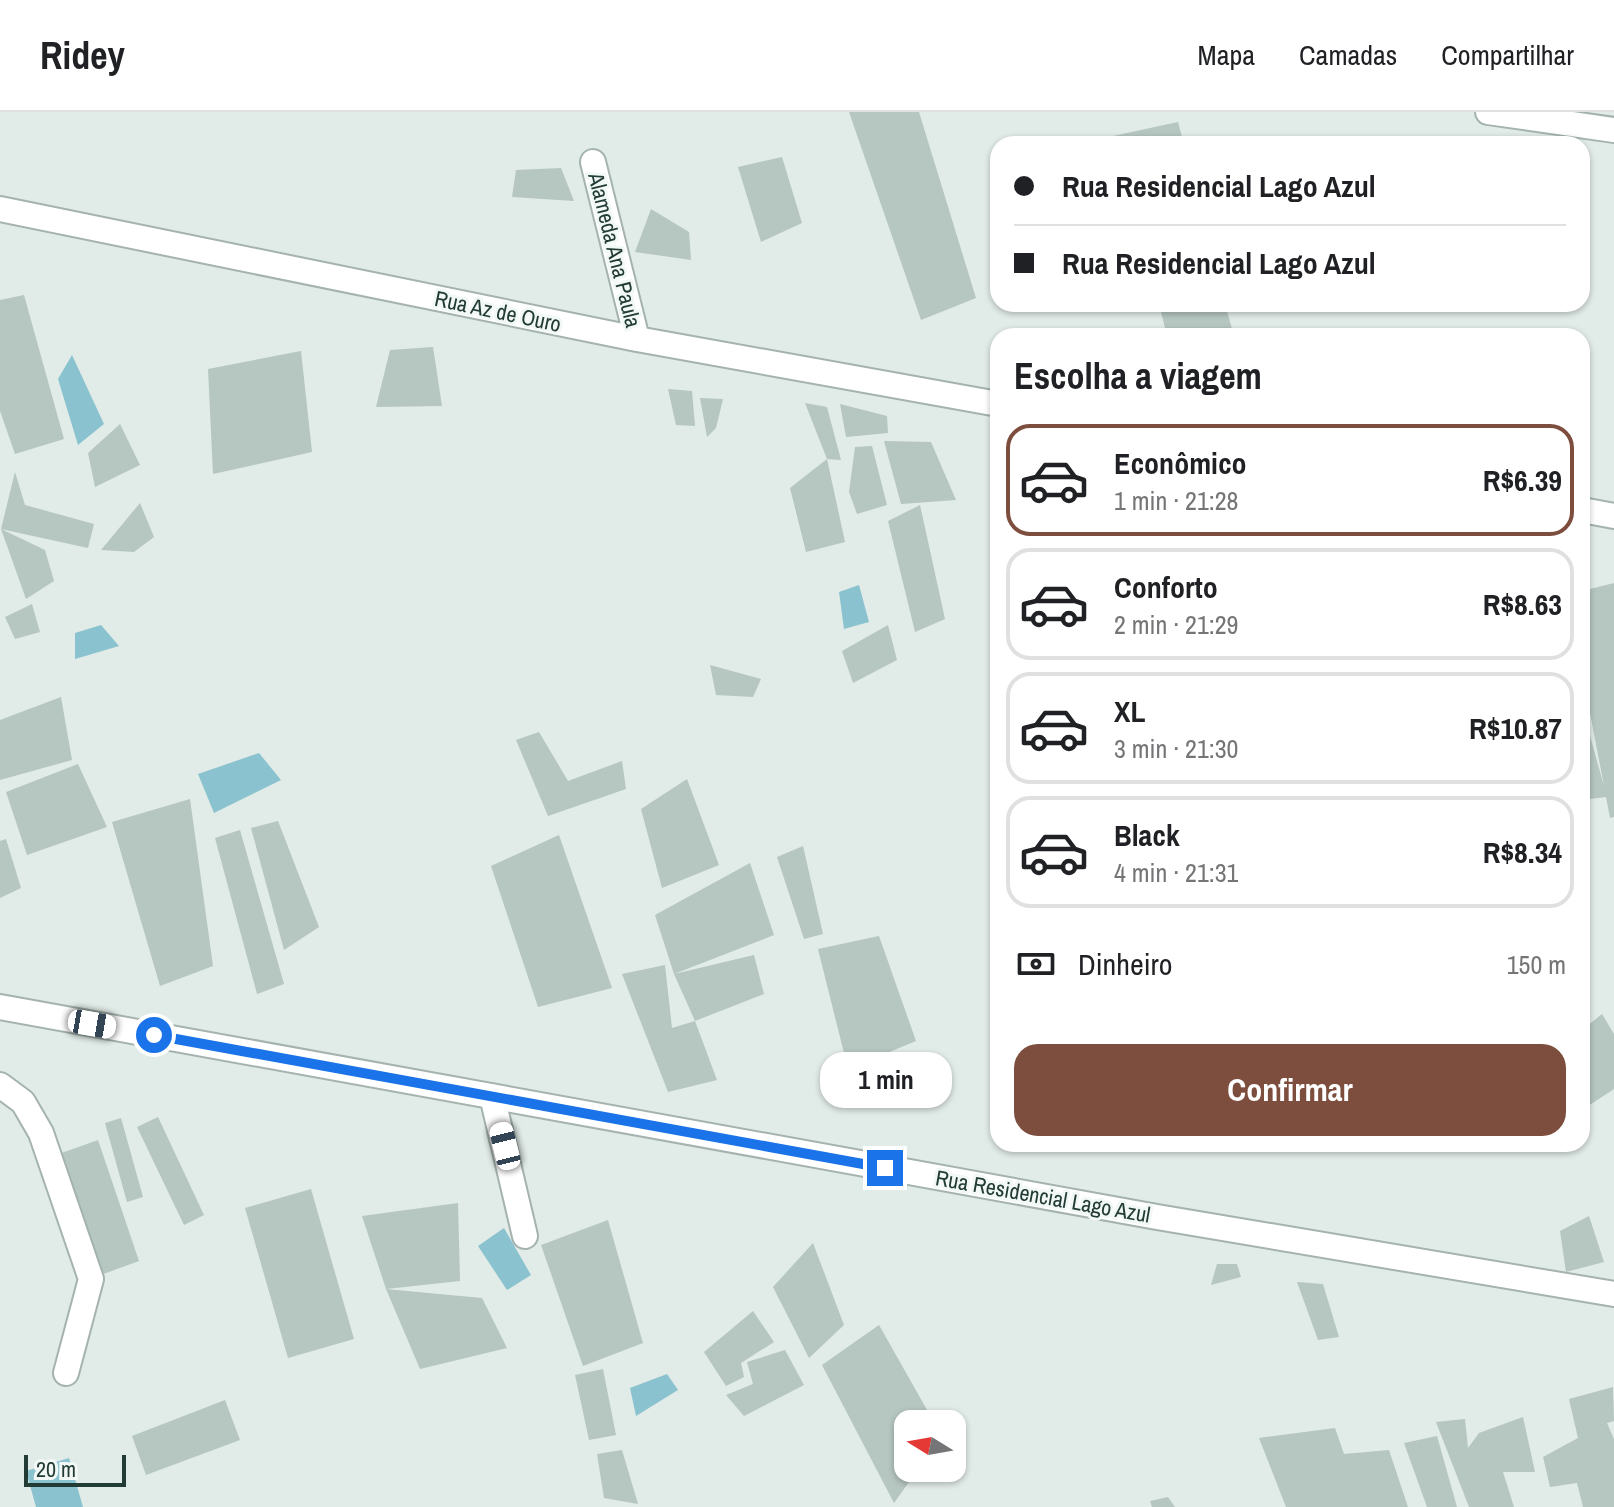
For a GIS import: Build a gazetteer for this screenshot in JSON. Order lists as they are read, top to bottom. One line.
{"streets":{"street":["Alameda Ana Paula","Rua Az de Ouro","Rua Residencial Lago Azul"]},"crossings":[["Alameda Ana Paula","Rua Az de Ouro"]],"scale_bar":"20 m","north":"left","page":{"header":"Ridey","nav":["Mapa","Camadas","Compartilhar"],"banner":["Rua Residencial Lago Azul","Rua Residencial Lago Azul"],"heading":"Escolha a viagem","list":[{"name":"Econômico","note":"1 min · 21:28","value":"R$6.39"},{"name":"Conforto","note":"2 min · 21:29","value":"R$8.63"},{"name":"XL","note":"3 min · 21:30","value":"R$10.87"},{"name":"Black","note":"4 min · 21:31","value":"R$8.34"}],"pay":["Dinheiro","150 m"],"buttons":"Confirmar","bubble":"1 min","scale":"20 m"}}
